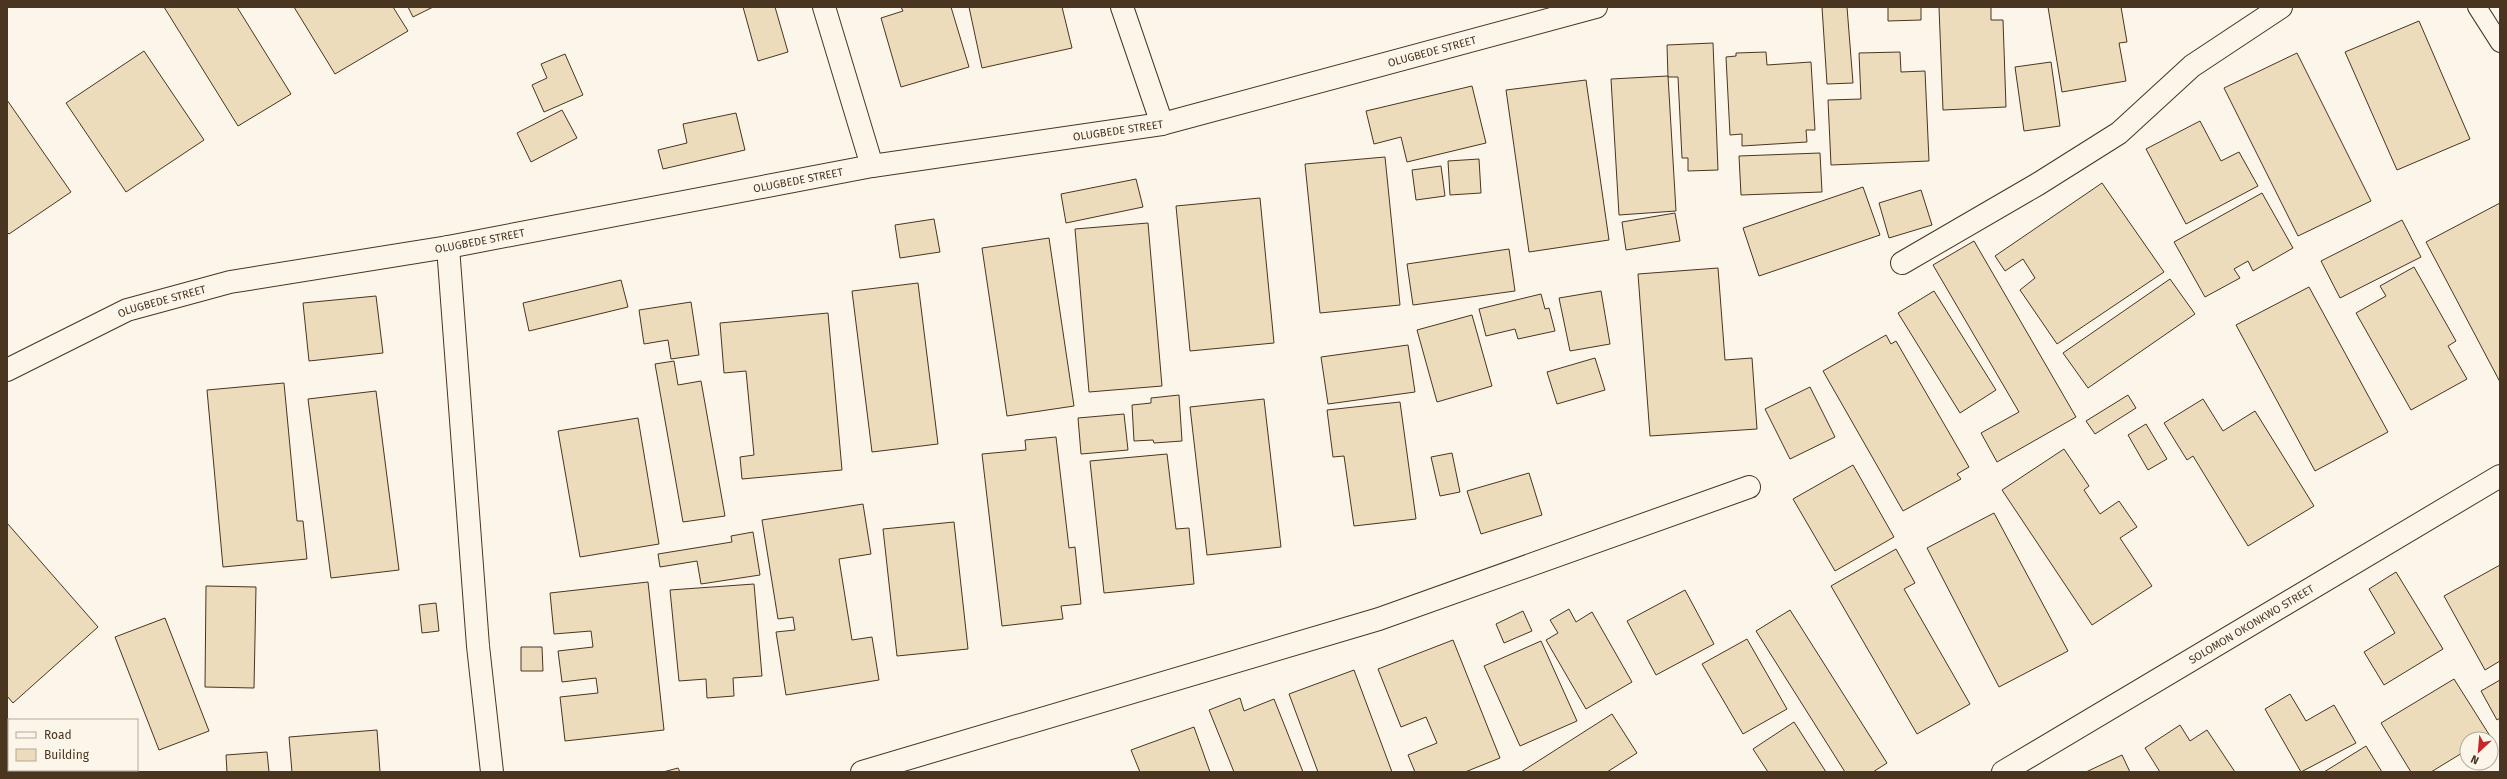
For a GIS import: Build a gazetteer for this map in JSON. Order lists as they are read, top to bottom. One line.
{"streets":{"street":["OLUGBEDE STREET","SOLOMON OKONKWO STREET"]},"legend":["Road","Building"],"north":"bottom left"}
